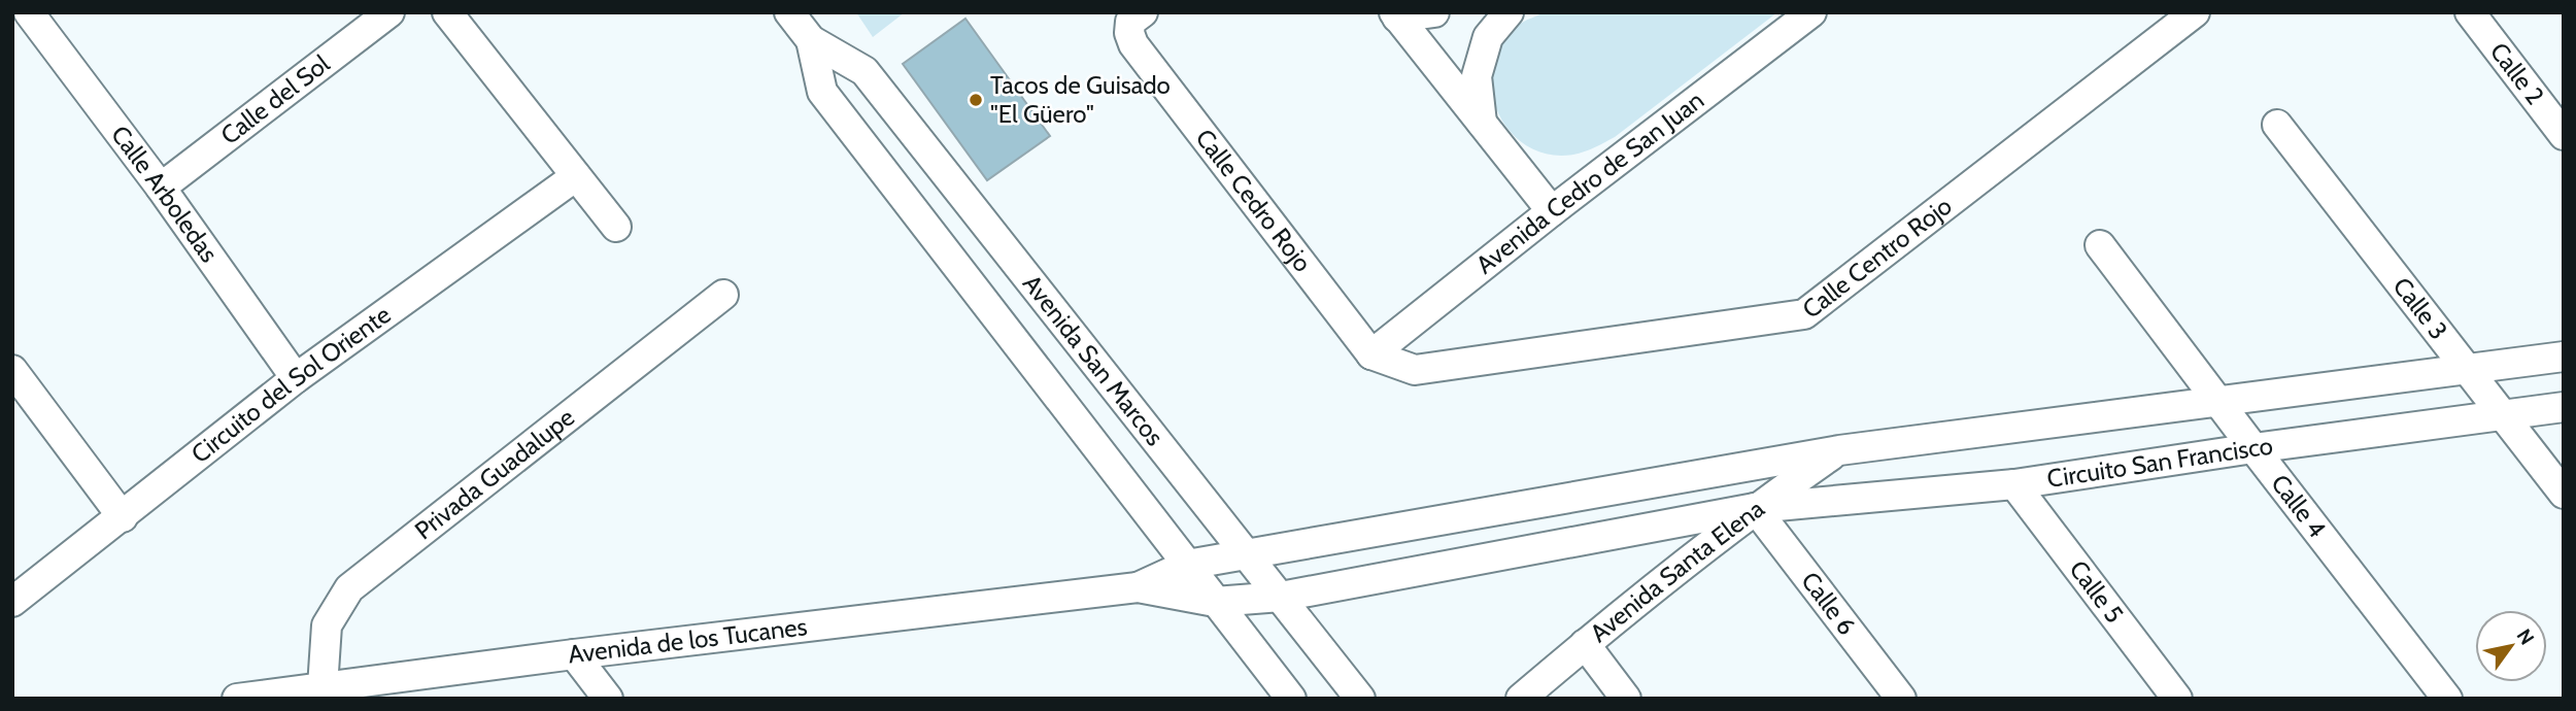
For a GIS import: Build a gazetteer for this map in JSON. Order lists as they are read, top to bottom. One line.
{"streets":{"street":["Calle 2","Calle del Sol","Avenida Cedro de San Juan","Calle Arboledas","Calle Cedro Rojo","Calle Centro Rojo","Calle 3","Avenida San Marcos","Circuito del Sol Oriente","Circuito San Francisco","Privada Guadalupe","Calle 4","Avenida Santa Elena","Calle 5","Calle 6","Avenida de los Tucanes"]},"crossings":[["Calle del Sol","Calle Arboledas"],["Avenida Cedro de San Juan","Calle Cedro Rojo"],["Avenida Cedro de San Juan","Calle Centro Rojo"],["Calle Arboledas","Circuito del Sol Oriente"],["Calle Cedro Rojo","Calle Centro Rojo"],["Calle 3","Circuito San Francisco"],["Avenida San Marcos","Circuito San Francisco"],["Avenida San Marcos","Avenida de los Tucanes"],["Circuito San Francisco","Calle 4"],["Circuito San Francisco","Avenida Santa Elena"],["Circuito San Francisco","Calle 5"],["Circuito San Francisco","Calle 6"],["Circuito San Francisco","Avenida de los Tucanes"],["Privada Guadalupe","Avenida de los Tucanes"],["Avenida Santa Elena","Calle 6"]],"places":["Tacos de Guisado \"El Güero\""],"north":"top right"}
